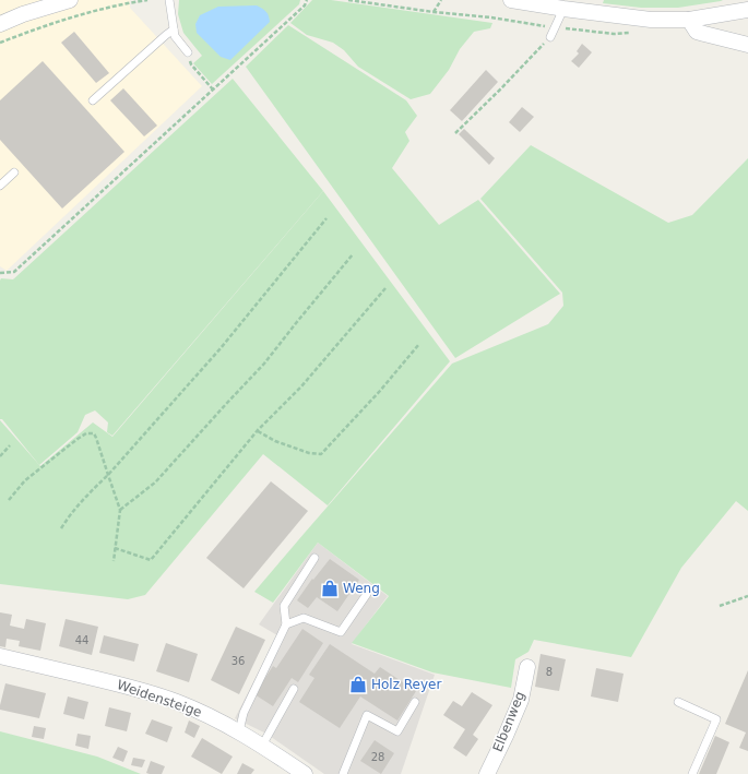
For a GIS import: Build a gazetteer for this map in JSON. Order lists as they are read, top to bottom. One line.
{"streets":{"street":["Weidensteige","Elbenweg"]},"places":{"shop":["Weng","Holz Reyer"]},"house_numbers":["44","36","8","28"]}
